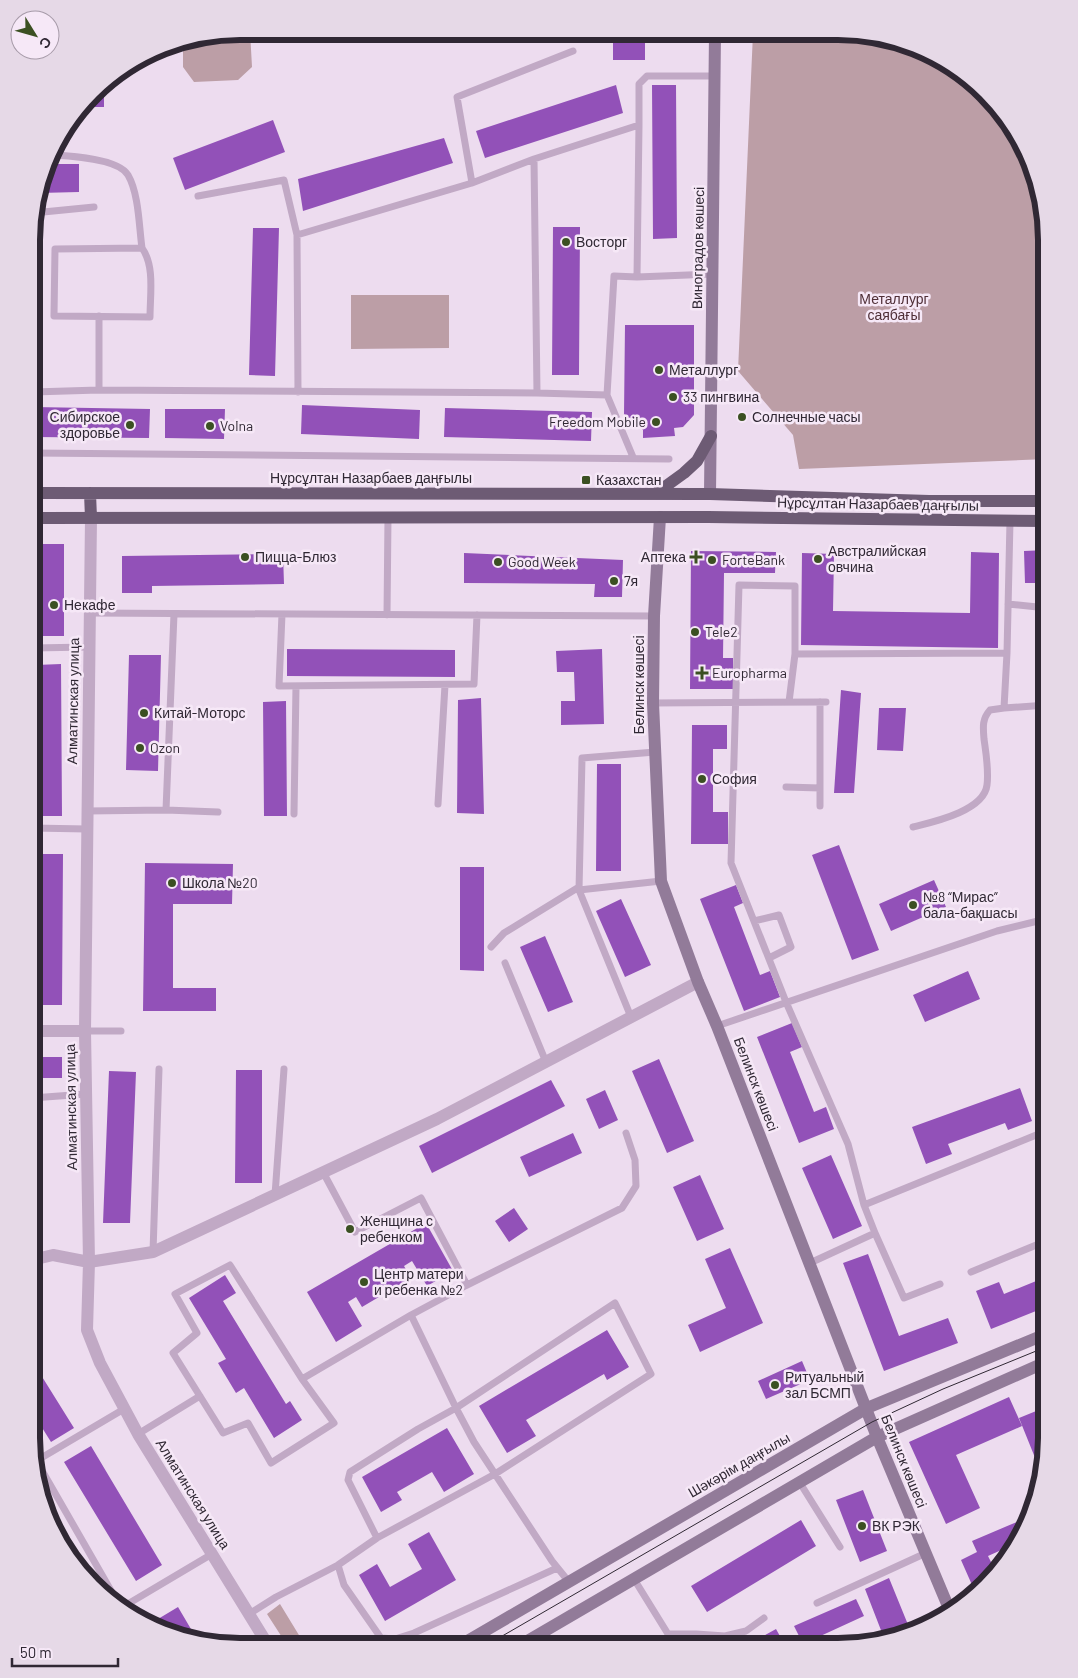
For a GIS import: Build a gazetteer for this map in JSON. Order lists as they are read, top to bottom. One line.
{"streets":{"main road":["Виноградов көшесі","Нұрсұлтан Назарбаев даңғылы","Белинск көшесі","Шәкәрім даңғылы"],"street":["Алматинская улица"]},"crossings":[["Виноградов көшесі","Нұрсұлтан Назарбаев даңғылы"],["Нұрсұлтан Назарбаев даңғылы","Белинск көшесі"],["Нұрсұлтан Назарбаев даңғылы","Алматинская улица"],["Белинск көшесі","Шәкәрім даңғылы"]],"parks":["Металлург саябағы"],"places":{"other":["Восторг","Металлург","33 пингвина","Солнечные часы","Freedom Mobile","Сибирское здоровье","Volna","Пицца-Блюз","Австралийская овчина","ForteBank","Good Week","7я","Некафе","Tele2","Китай-Моторс","Ozon","София","Школа №20","№8 “Мирас” бала-бақшасы","Женщина с ребенком","Центр матери и ребенка №2","Ритуальный зал БСМП","ВК РЭК"],"transit":["Казахстан"],"health":["Аптека","Europharma"]},"scale_bar":"50 m","north":"bottom right"}
